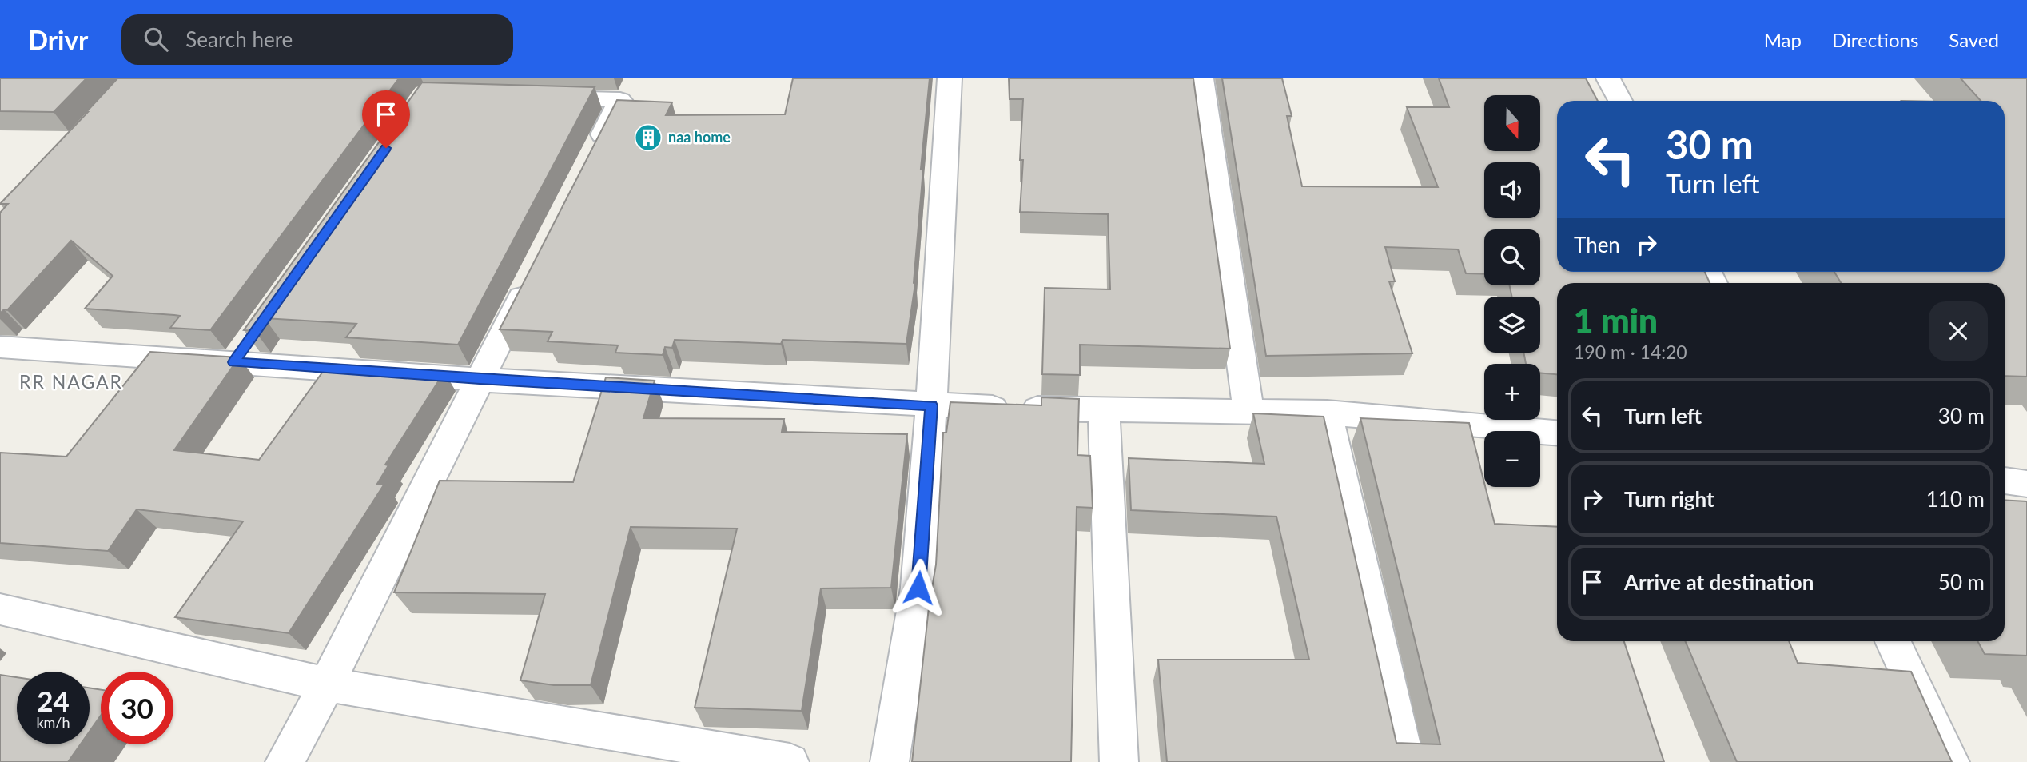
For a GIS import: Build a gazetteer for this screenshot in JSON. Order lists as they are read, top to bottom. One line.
{"districts":["RR NAGAR"],"places":{"building":["naa home"]},"north":"bottom","page":{"header":"Drivr","search":"Search here","nav":["Map","Directions","Saved"],"map_buttons":["+","−"],"turn":["30 m","Turn left"],"then":"Then","heading":["1 min","190 m · 14:20"],"list":[{"name":"Turn left","value":"30 m"},{"name":"Turn right","value":"110 m"},{"name":"Arrive at destination","value":"50 m"}],"speed":"24 km/h","limit":"30"}}
